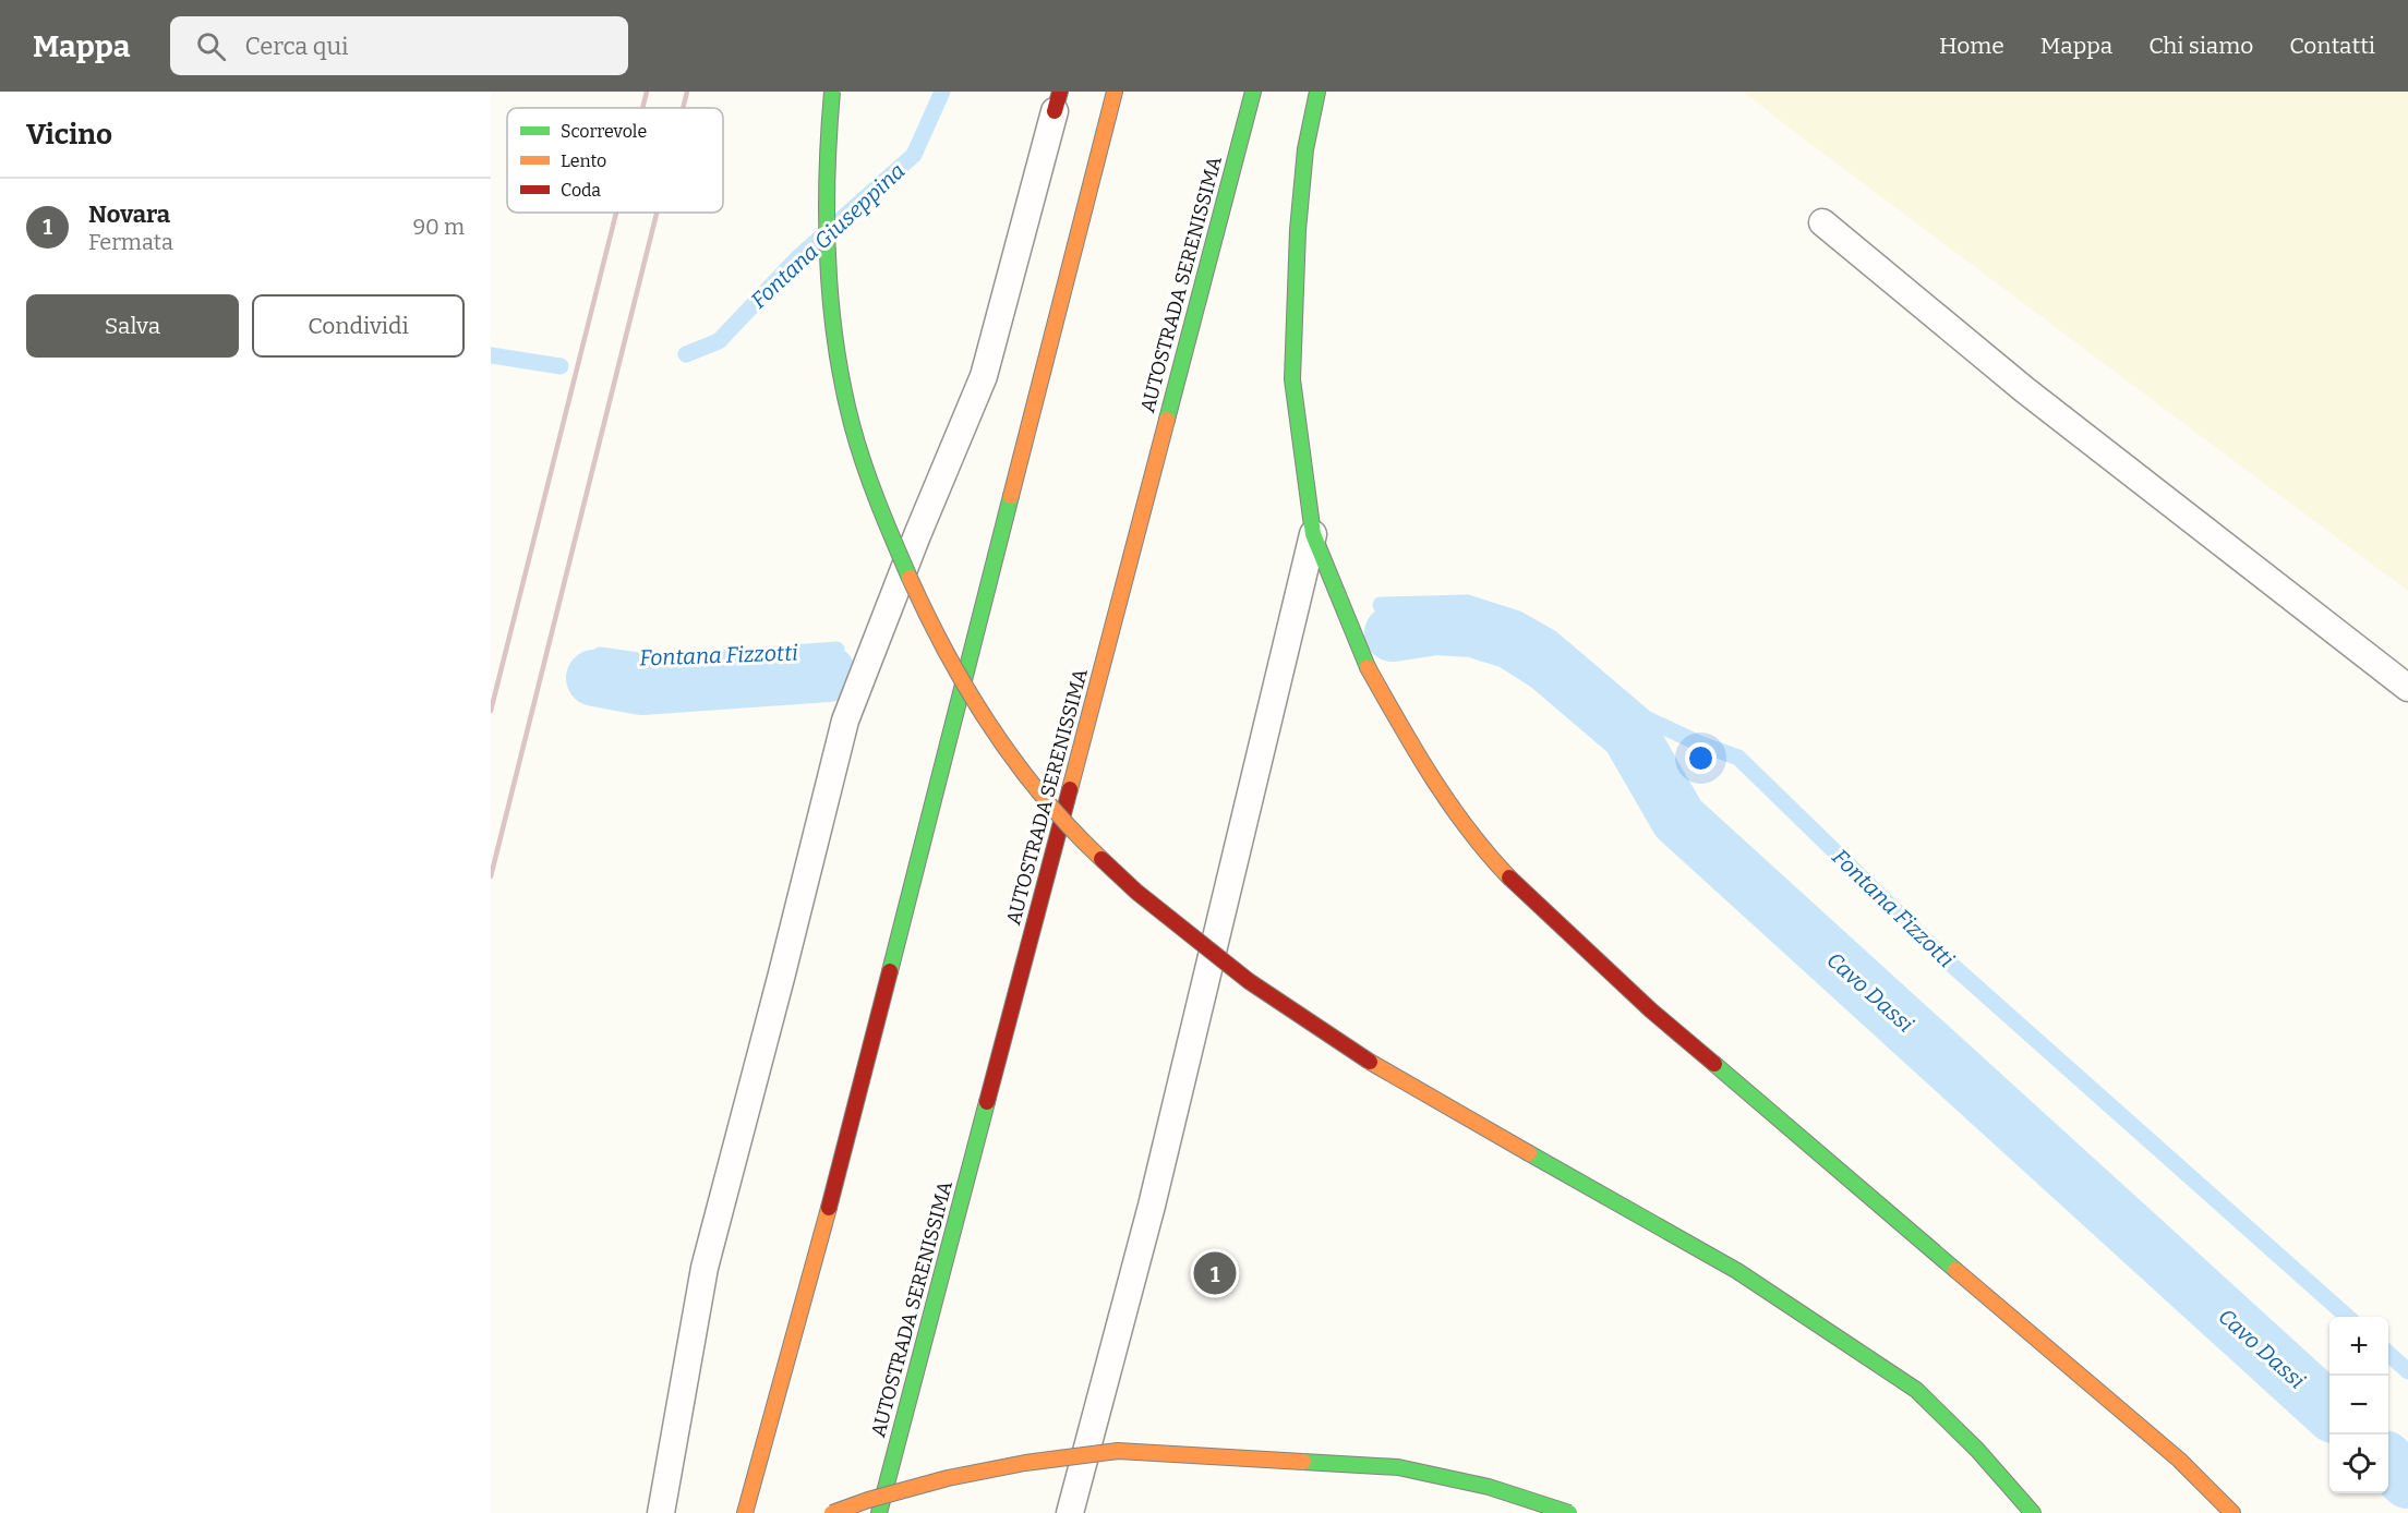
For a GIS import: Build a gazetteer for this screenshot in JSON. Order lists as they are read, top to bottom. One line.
{"streets":{"highway":["AUTOSTRADA SERENISSIMA"]},"water":["Fontana Giuseppina","Fontana Fizzotti","Cavo Dassi"],"legend":["Scorrevole","Lento","Coda"],"page":{"header":"Mappa","search":"Cerca qui","nav":["Home","Mappa","Chi siamo","Contatti"],"heading":"Vicino","list":[{"mark":"1","name":"Novara","note":"Fermata","value":"90 m"}],"buttons":["Salva","Condividi"],"pins":"1","map_buttons":["+","−"]}}
